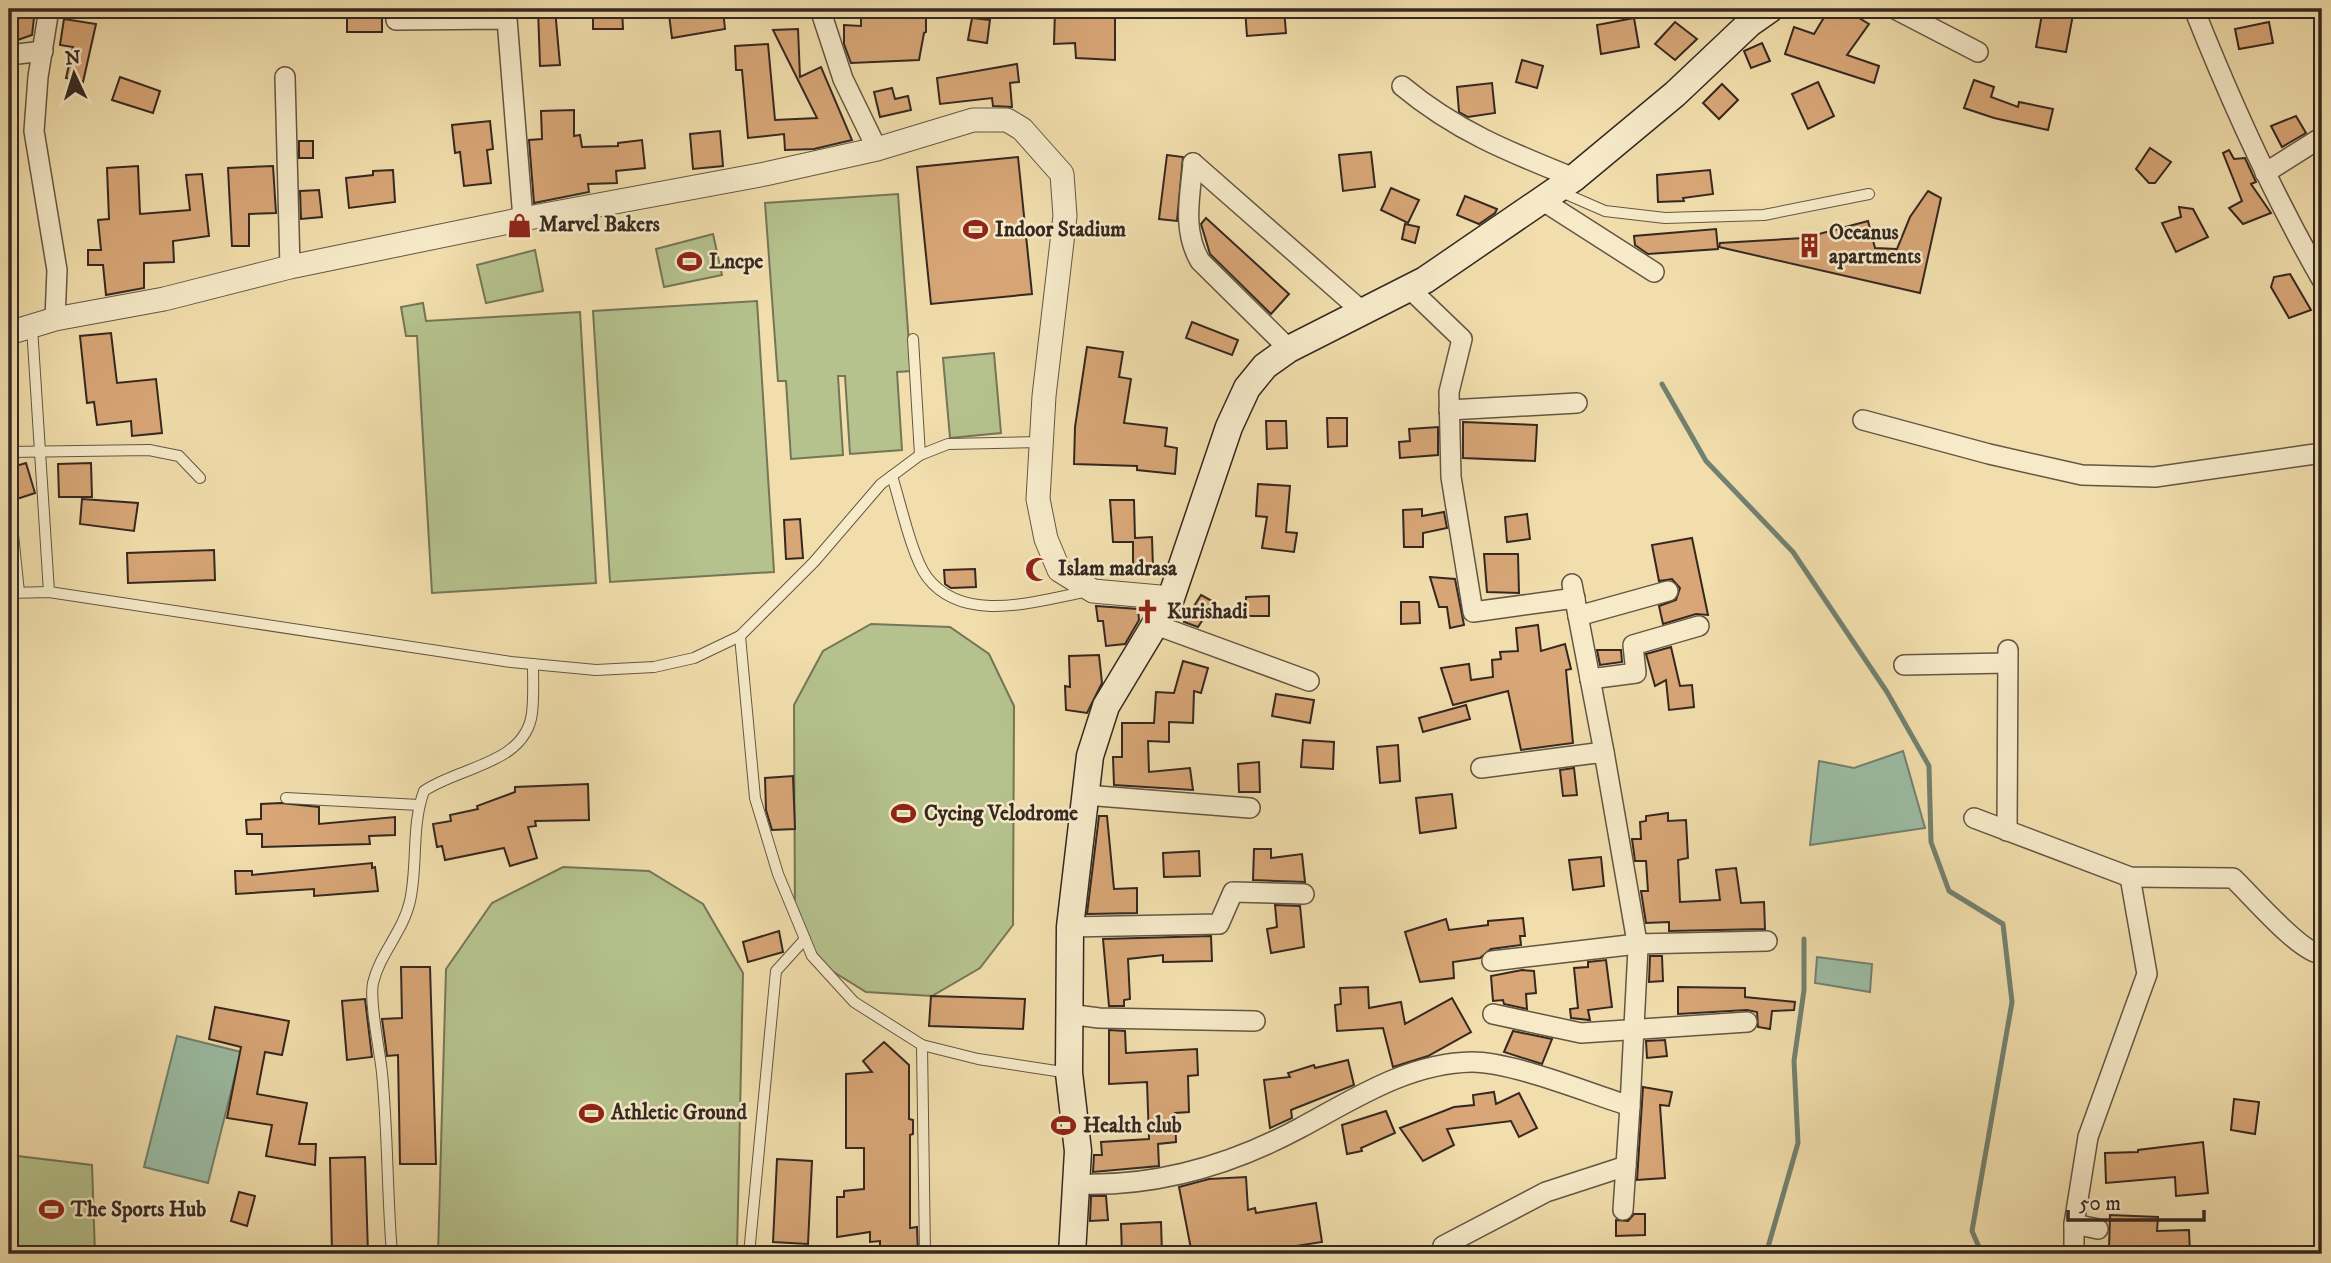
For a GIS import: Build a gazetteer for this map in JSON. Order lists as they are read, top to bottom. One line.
{"places":{"shop":["Marvel Bakers"],"sports":["Indoor Stadium","Lncpe","Cycing Velodrome","Athletic Ground","Health club","The Sports Hub"],"building":["Oceanus apartments"],"mosque":["Islam madrasa"],"church":["Kurishadi"]},"scale_bar":"50 m","north":"top"}
